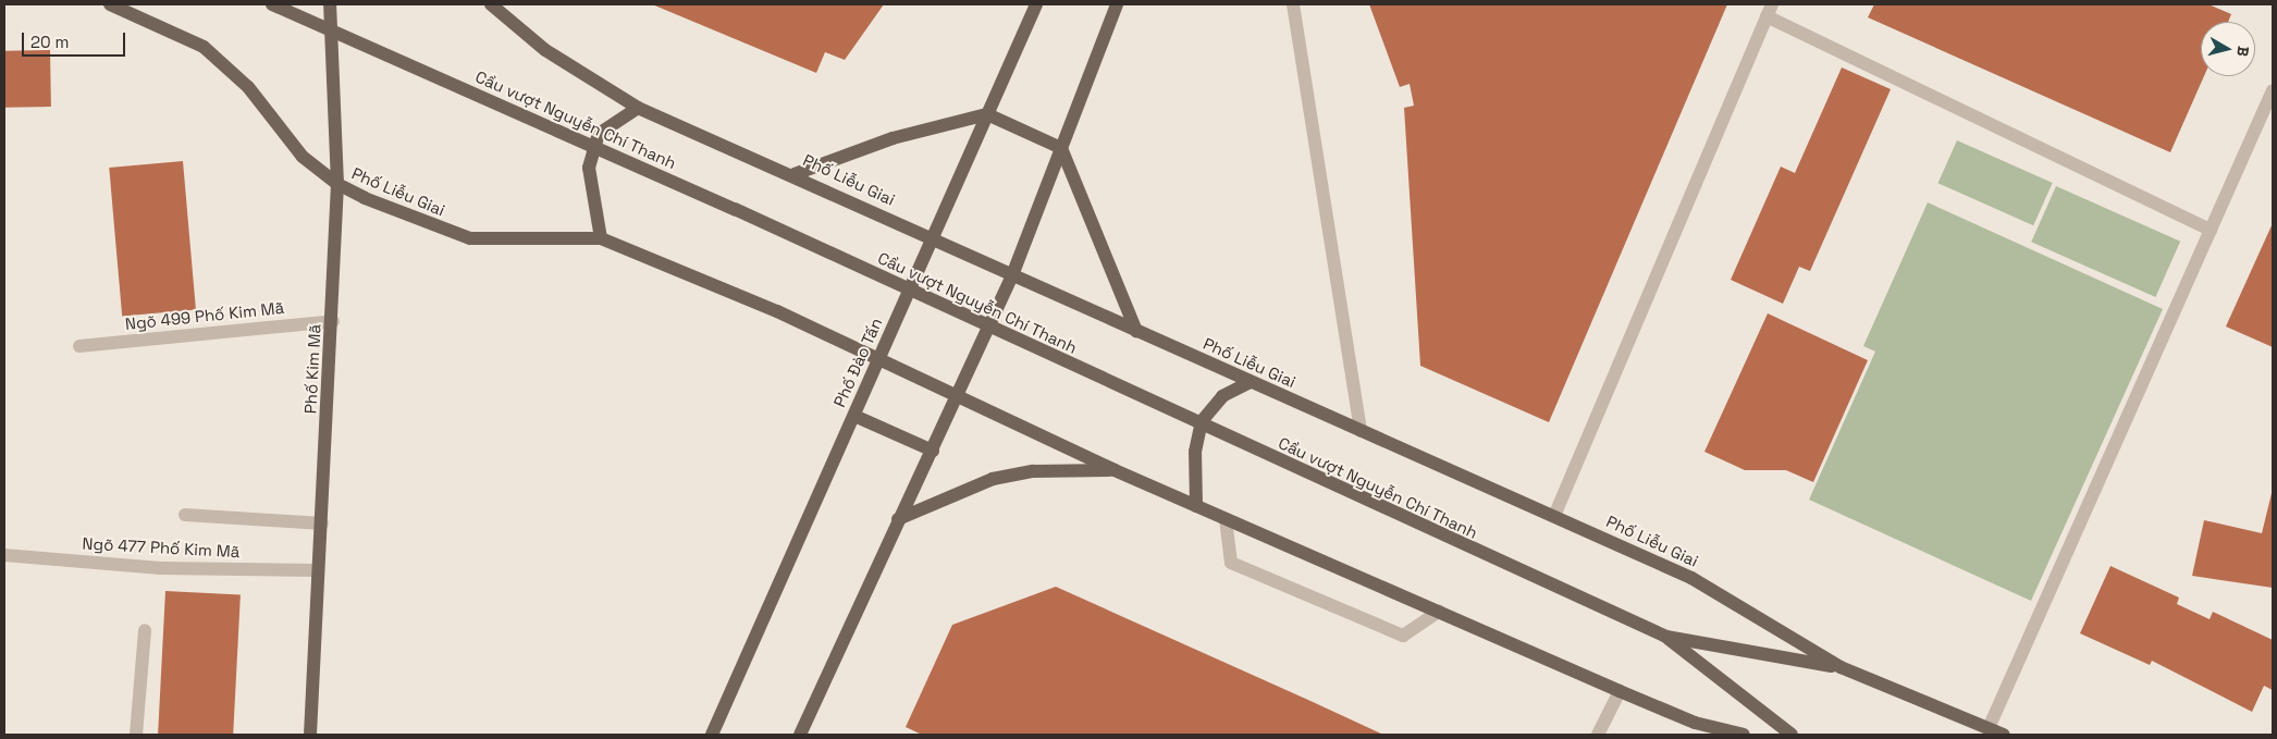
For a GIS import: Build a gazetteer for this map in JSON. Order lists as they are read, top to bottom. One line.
{"streets":{"main road":["Cầu vượt Nguyễn Chí Thanh","Phố Liễu Giai","Phố Đào Tấn","Phố Kim Mã"],"lane":["Ngõ 499 Phố Kim Mã","Ngõ 477 Phố Kim Mã"]},"crossings":[["Cầu vượt Nguyễn Chí Thanh","Phố Liễu Giai"],["Phố Liễu Giai","Phố Đào Tấn"],["Phố Liễu Giai","Phố Kim Mã"],["Ngõ 499 Phố Kim Mã","Phố Kim Mã"],["Phố Kim Mã","Ngõ 477 Phố Kim Mã"]],"scale_bar":"20 m","north":"right"}
